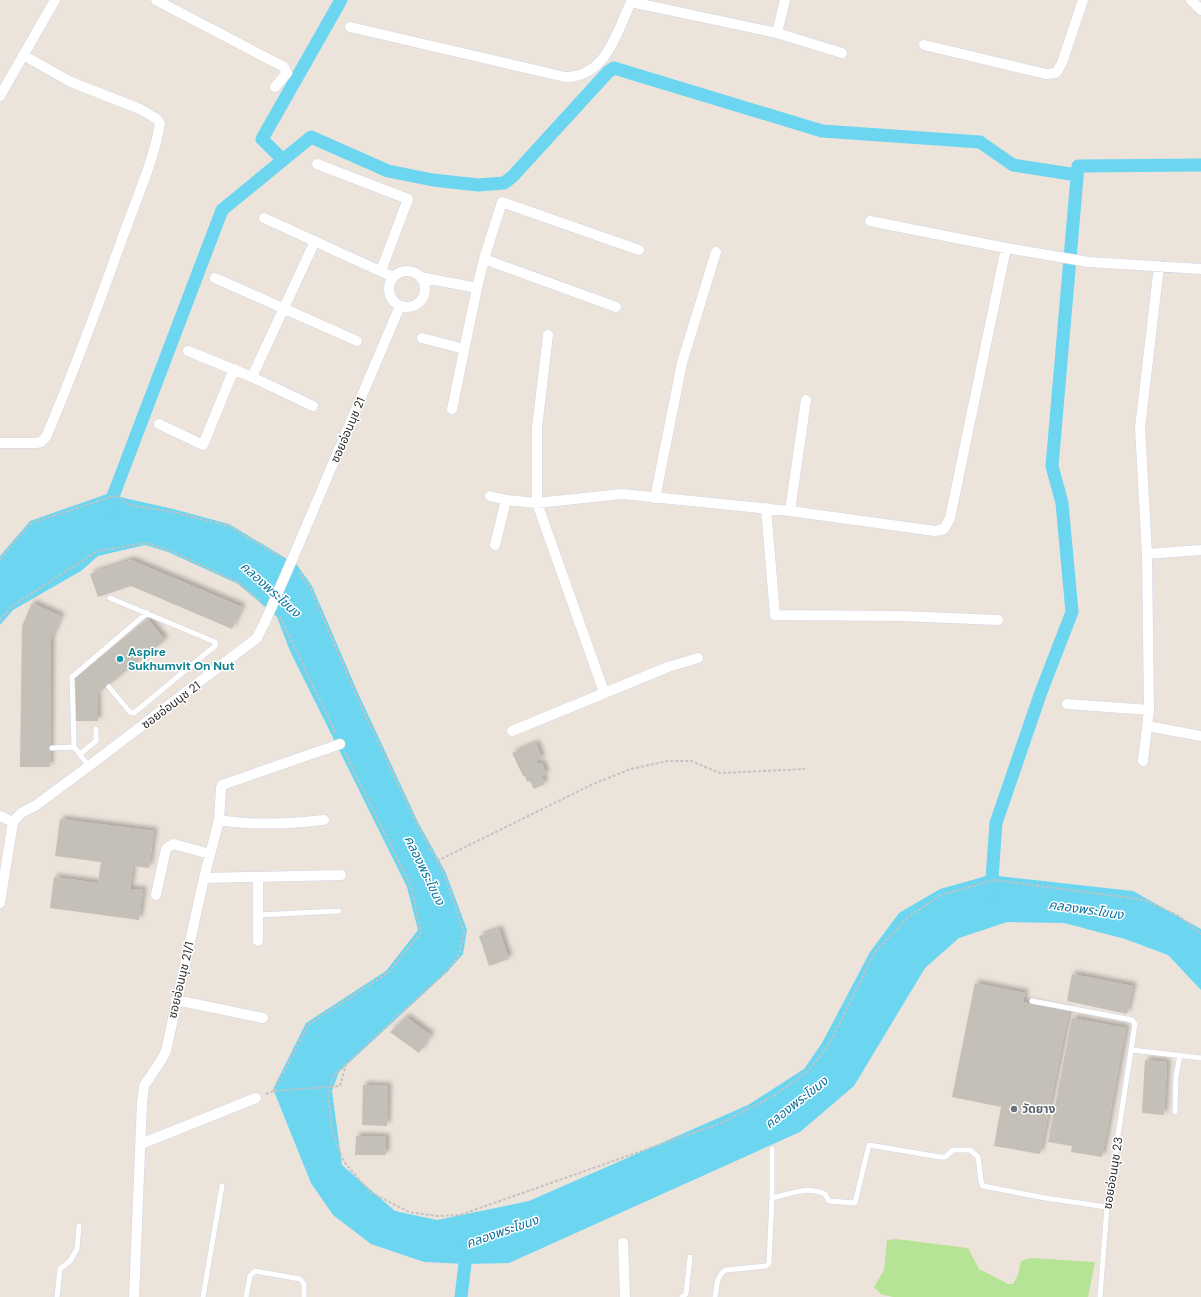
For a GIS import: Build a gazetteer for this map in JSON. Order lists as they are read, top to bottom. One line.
{"streets":{"street":["ซอยอ่อนนุช 21","ซอยอ่อนนุช 21/1"],"lane":["ซอยอ่อนนุช 23"]},"water":["คลองพระโขนง"],"places":["Aspire Sukhumvit On Nut","วัดยาง"]}
